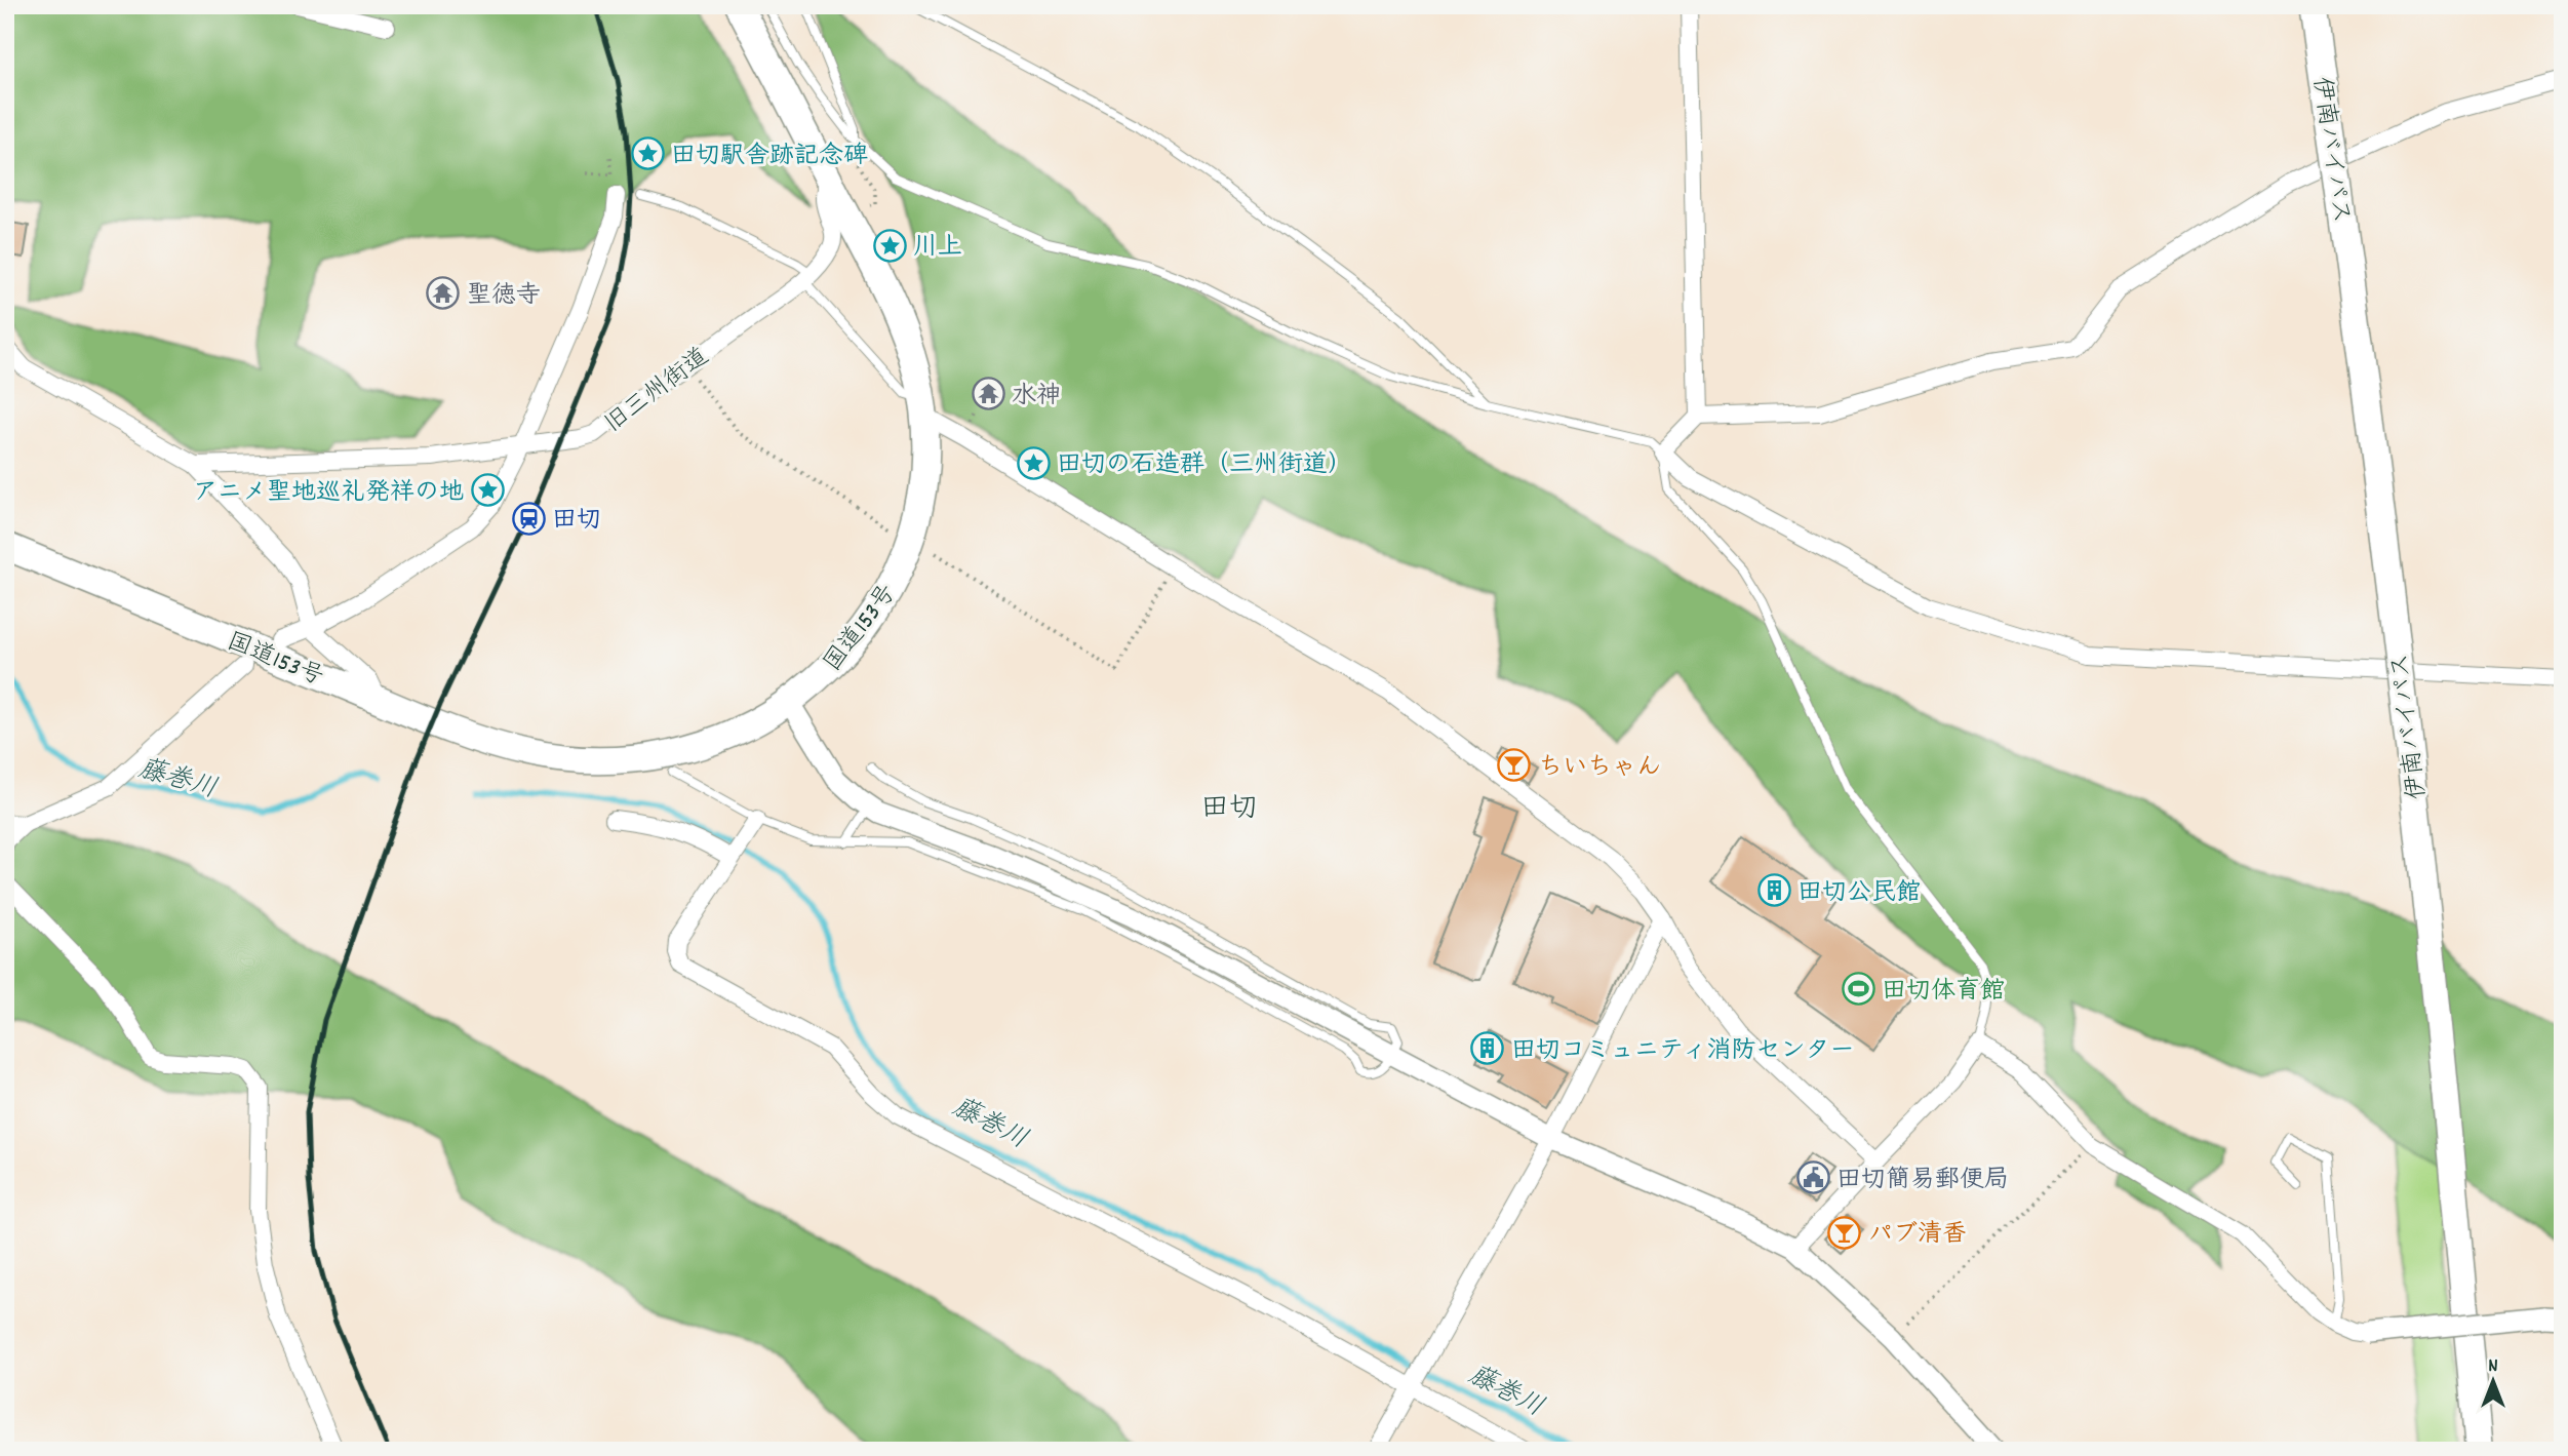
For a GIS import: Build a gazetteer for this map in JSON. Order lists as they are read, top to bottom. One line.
{"streets":{"highway":["伊南バイパス","国道153号"],"street":["旧三州街道"]},"crossings":[["旧三州街道","国道153号"]],"districts":["田切"],"water":["藤巻川"],"places":{"place":["田切駅舎跡記念碑","川上","田切の石造群（三州街道）","アニメ聖地巡礼発祥の地"],"temple":["聖徳寺","水神"],"station":["田切"],"bar":["ちいちゃん","パブ清香"],"building":["田切公民館","田切コミュニティ消防センター"],"sports":["田切体育館"],"public building":["田切簡易郵便局"]},"north":"top"}
